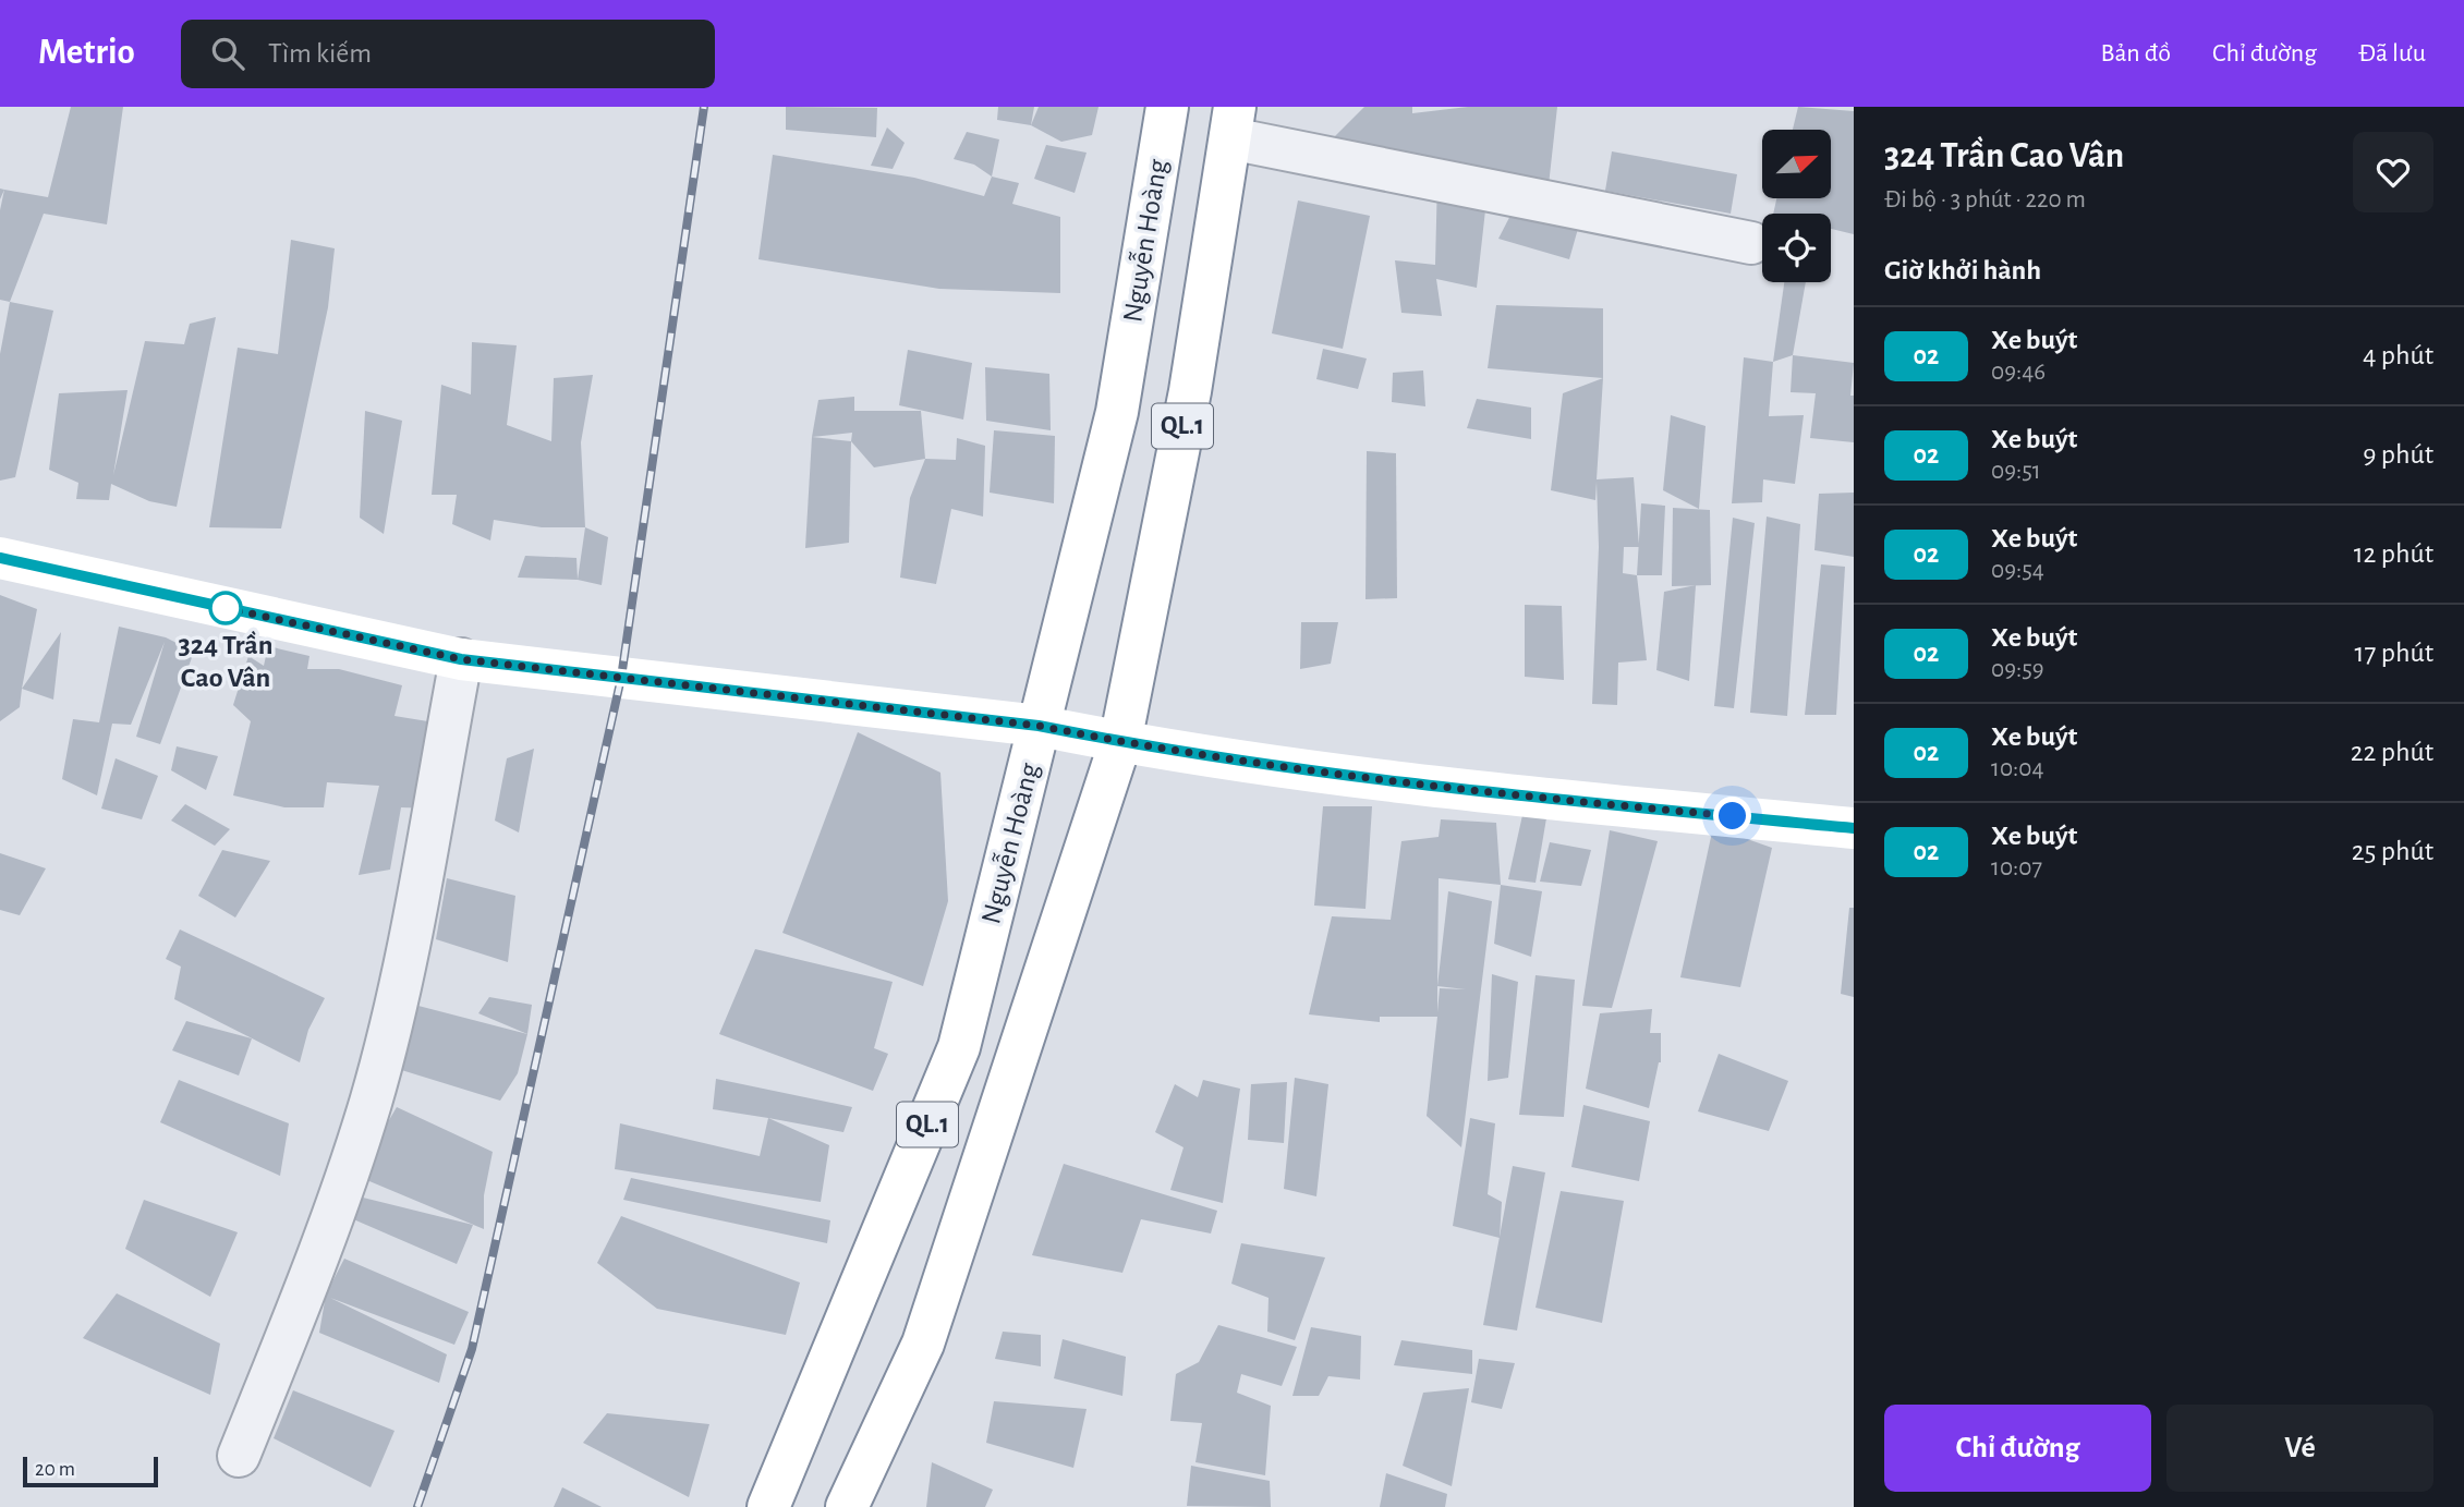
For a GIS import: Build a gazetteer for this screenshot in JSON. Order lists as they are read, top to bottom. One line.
{"streets":{"main road":["Nguyễn Hoàng","QL.1"]},"places":["324 Trần Cao Vân"],"lines":["bus line 02"],"scale_bar":"20 m","north":"top right","page":{"header":"Metrio","search":"Tìm kiếm","nav":["Bản đồ","Chỉ đường","Đã lưu"],"heading":[["324 Trần Cao Vân","Đi bộ · 3 phút · 220 m"],"Giờ khởi hành"],"list":[{"mark":"02","name":"Xe buýt","note":"09:46","value":"4 phút"},{"mark":"02","name":"Xe buýt","note":"09:51","value":"9 phút"},{"mark":"02","name":"Xe buýt","note":"09:54","value":"12 phút"},{"mark":"02","name":"Xe buýt","note":"09:59","value":"17 phút"},{"mark":"02","name":"Xe buýt","note":"10:04","value":"22 phút"},{"mark":"02","name":"Xe buýt","note":"10:07","value":"25 phút"}],"buttons":["Chỉ đường","Vé"],"scale":"20 m"}}
